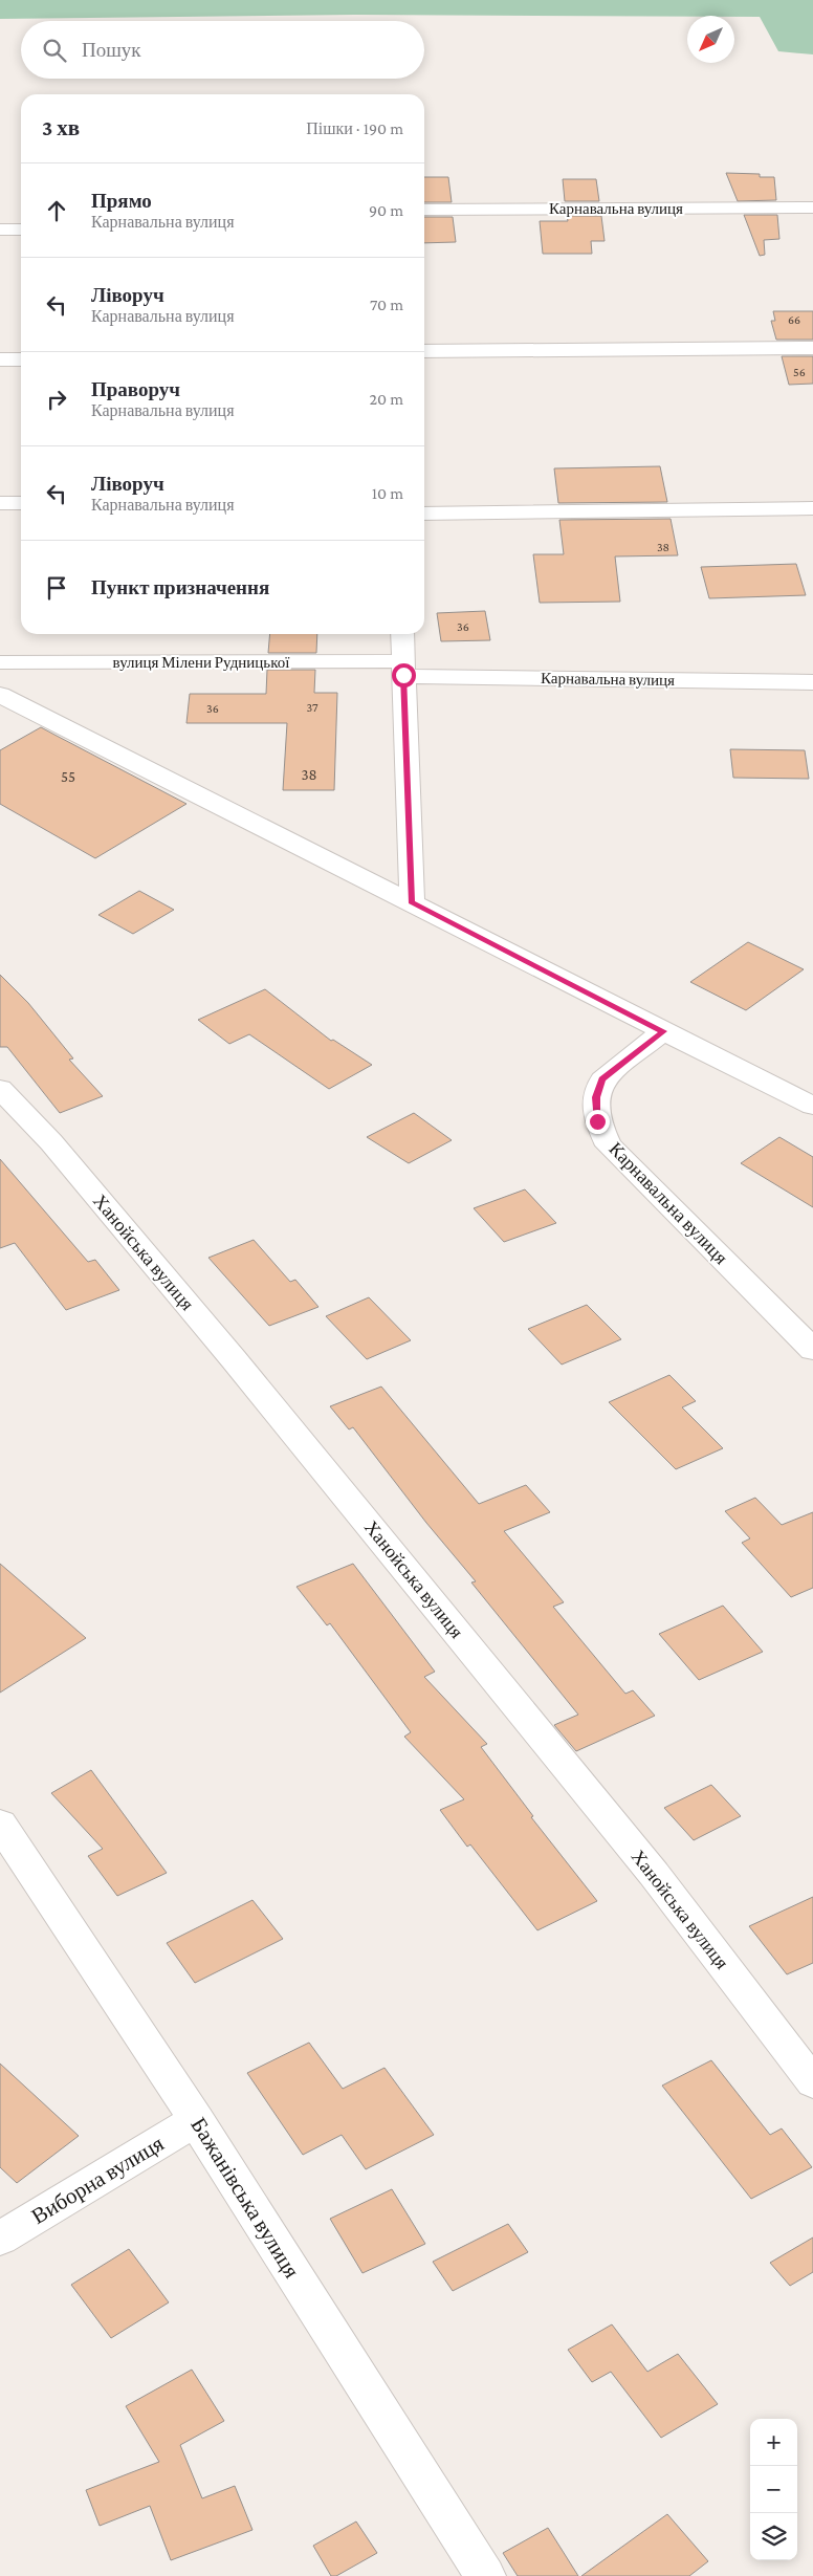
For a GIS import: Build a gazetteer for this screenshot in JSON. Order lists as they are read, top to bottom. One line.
{"streets":{"street":["Карнавальна вулиця","вулиця Мілени Рудницької","Ханойська вулиця","Виборна вулиця","Бажанівська вулиця"]},"crossings":[["Карнавальна вулиця","вулиця Мілени Рудницької"],["Виборна вулиця","Бажанівська вулиця"]],"house_numbers":["66","56","38","36","37","36","38","55"],"north":"bottom left","page":{"search":"Пошук","heading":["3 хв","Пішки · 190 m"],"list":[["Прямо","Карнавальна вулиця","90 m"],["Ліворуч","Карнавальна вулиця","70 m"],["Праворуч","Карнавальна вулиця","20 m"],["Ліворуч","Карнавальна вулиця","10 m"],"Пункт призначення"],"map_buttons":["+","−"]}}
